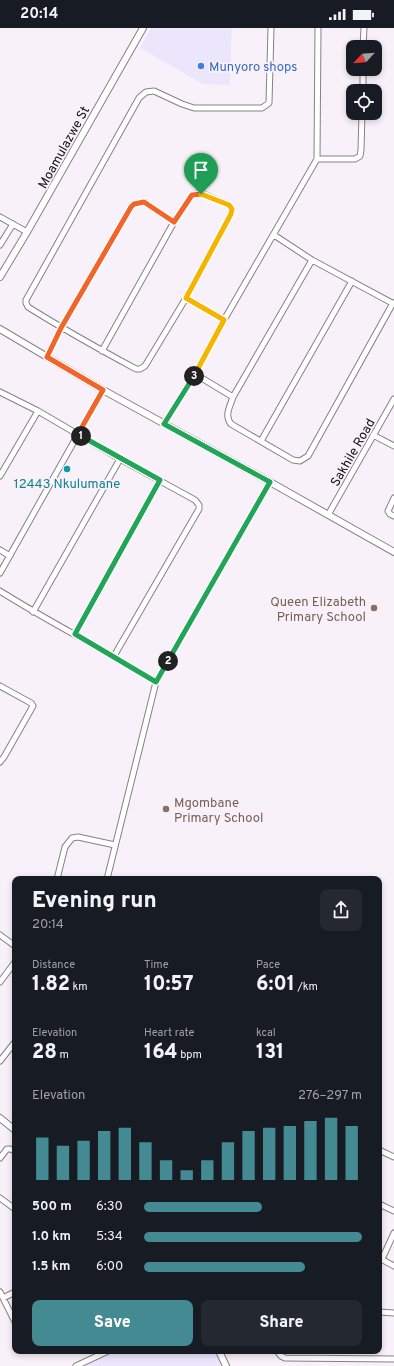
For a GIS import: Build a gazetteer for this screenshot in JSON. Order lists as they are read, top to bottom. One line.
{"streets":{"street":["Moamulazwe St","Sakhile Road"]},"places":["Munyoro shops","12443 Nkulumane","Queen Elizabeth Primary School","Mgombane Primary School"],"north":"bottom left","page":{"status":"20:14","pins":["3","1","2"],"heading":["Evening run","20:14"],"stats":[["Distance","1.82 km"],["Time","10:57"],["Pace","6:01 /km"],["Elevation","28 m"],["Heart rate","164 bpm"],["kcal","131"]],"chart":["Elevation","276–297 m"],"list":[{"name":"500 m","note":"6:30"},{"name":"1.0 km","note":"5:34"},{"name":"1.5 km","note":"6:00"}],"buttons":["Save","Share"]}}
